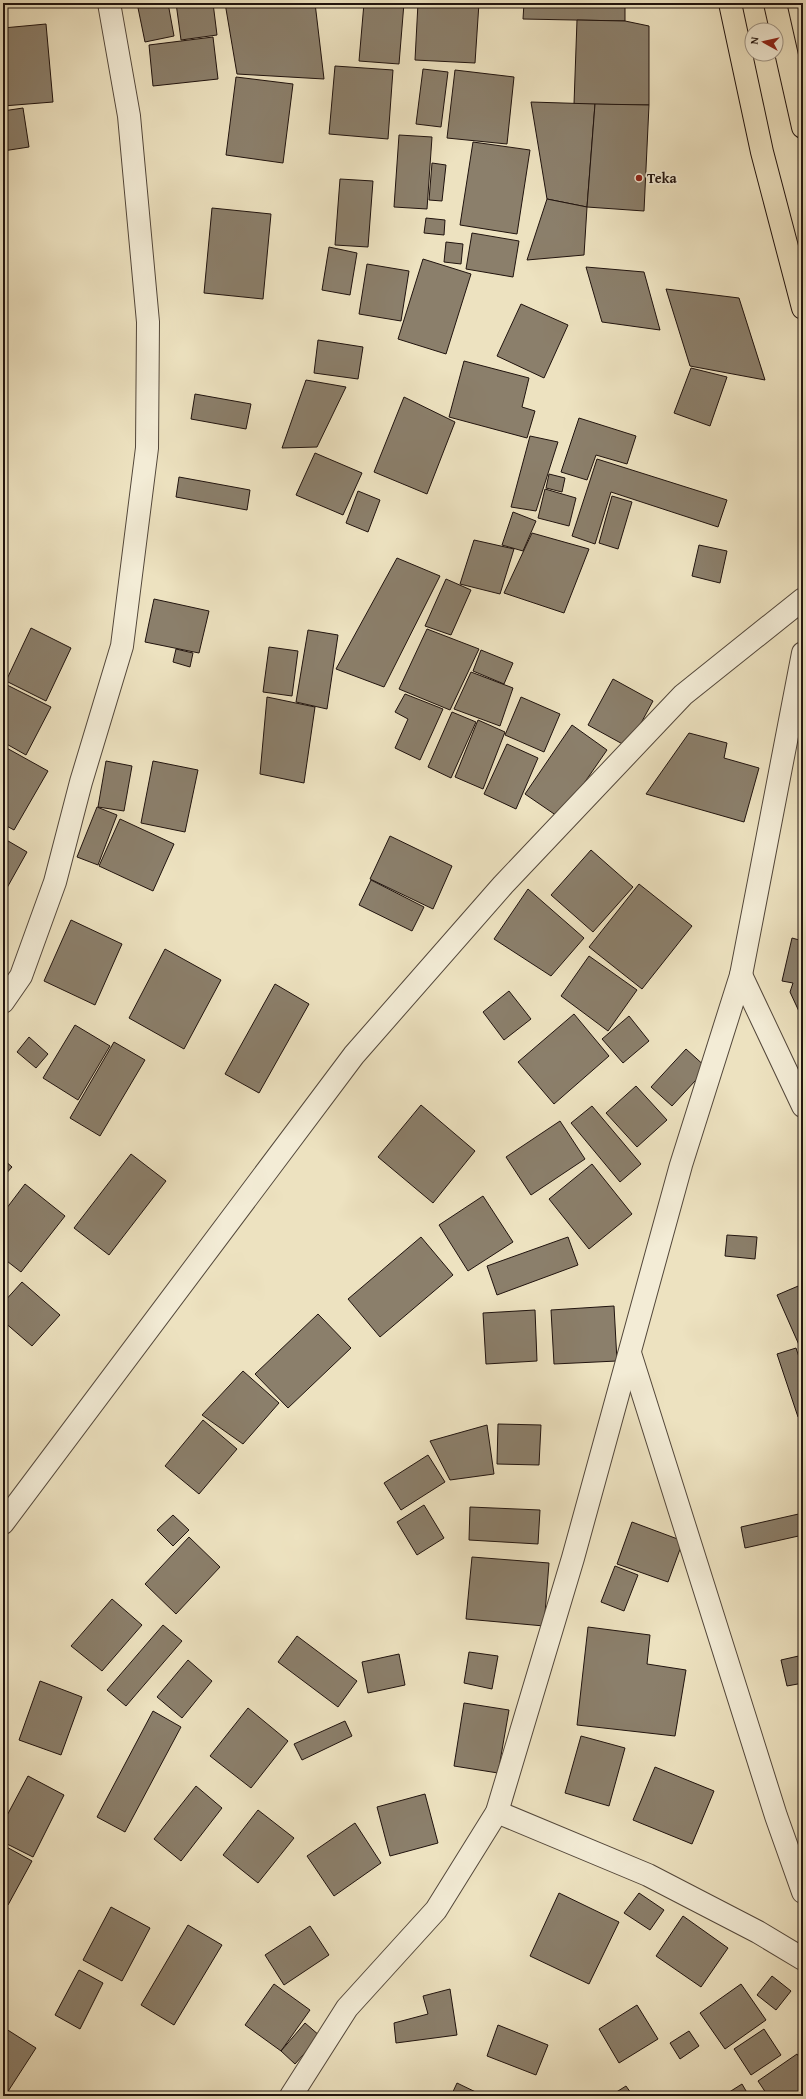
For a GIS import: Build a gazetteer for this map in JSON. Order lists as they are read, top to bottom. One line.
{"places":["Teka"],"north":"left"}
